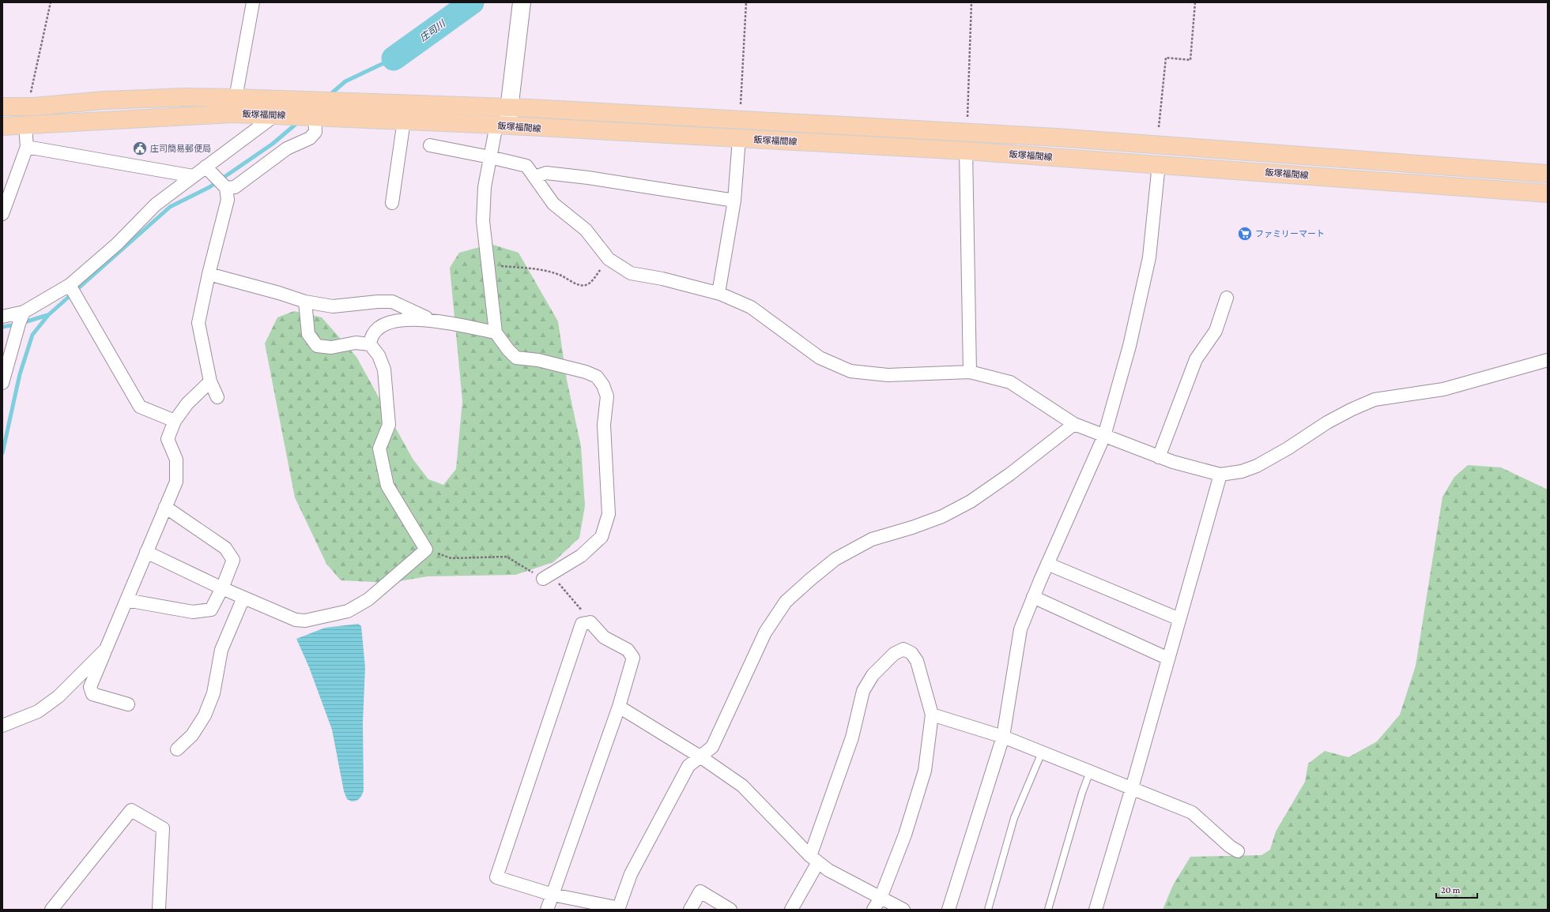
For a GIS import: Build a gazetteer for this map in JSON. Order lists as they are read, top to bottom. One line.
{"streets":{"main road":["飯塚福間線"]},"water":["庄司川"],"places":{"public building":["庄司簡易郵便局"],"supermarket":["ファミリーマート"]},"scale_bar":"20 m"}
